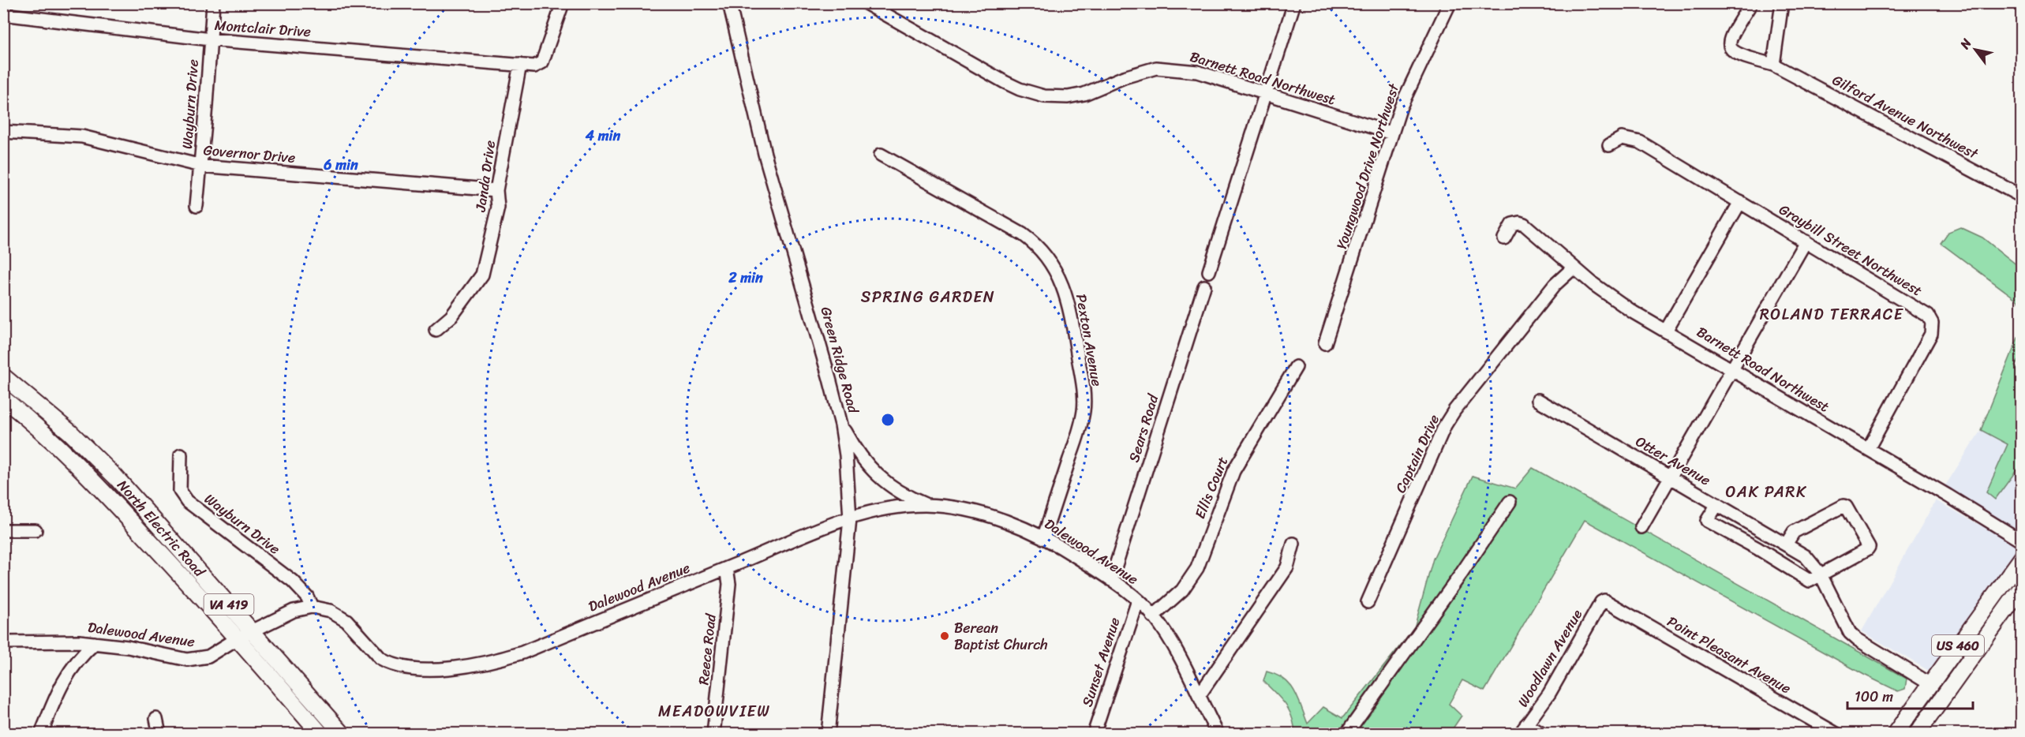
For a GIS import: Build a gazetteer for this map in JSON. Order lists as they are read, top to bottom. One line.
{"streets":{"main road":["North Electric Road","VA 419","US 460"],"street":["Montclair Drive","Barnett Road Northwest","Wayburn Drive","Gilford Avenue Northwest","Governor Drive","Youngwood Drive Northwest","Janda Drive","Graybill Street Northwest","Pexton Avenue","Green Ridge Road","Sears Road","Captain Drive","Otter Avenue","Ellis Court","Dalewood Avenue","Reece Road","Point Pleasant Avenue","Woodlawn Avenue","Sunset Avenue"]},"crossings":[["Montclair Drive","Wayburn Drive"],["Montclair Drive","Janda Drive"],["Barnett Road Northwest","Youngwood Drive Northwest"],["Barnett Road Northwest","Graybill Street Northwest"],["Barnett Road Northwest","Captain Drive"],["Wayburn Drive","Governor Drive"],["Wayburn Drive","Dalewood Avenue"],["Governor Drive","Janda Drive"],["Pexton Avenue","Dalewood Avenue"],["Green Ridge Road","Dalewood Avenue"],["Sears Road","Dalewood Avenue"],["Otter Avenue","US 460"],["Ellis Court","Dalewood Avenue"],["North Electric Road","Dalewood Avenue"],["Dalewood Avenue","Reece Road"],["Dalewood Avenue","Sunset Avenue"],["Point Pleasant Avenue","Woodlawn Avenue"]],"districts":["SPRING GARDEN","ROLAND TERRACE","OAK PARK","MEADOWVIEW"],"places":["Berean Baptist Church"],"scale_bar":"100 m","north":"top left","rings":["4 min","6 min","2 min"]}
